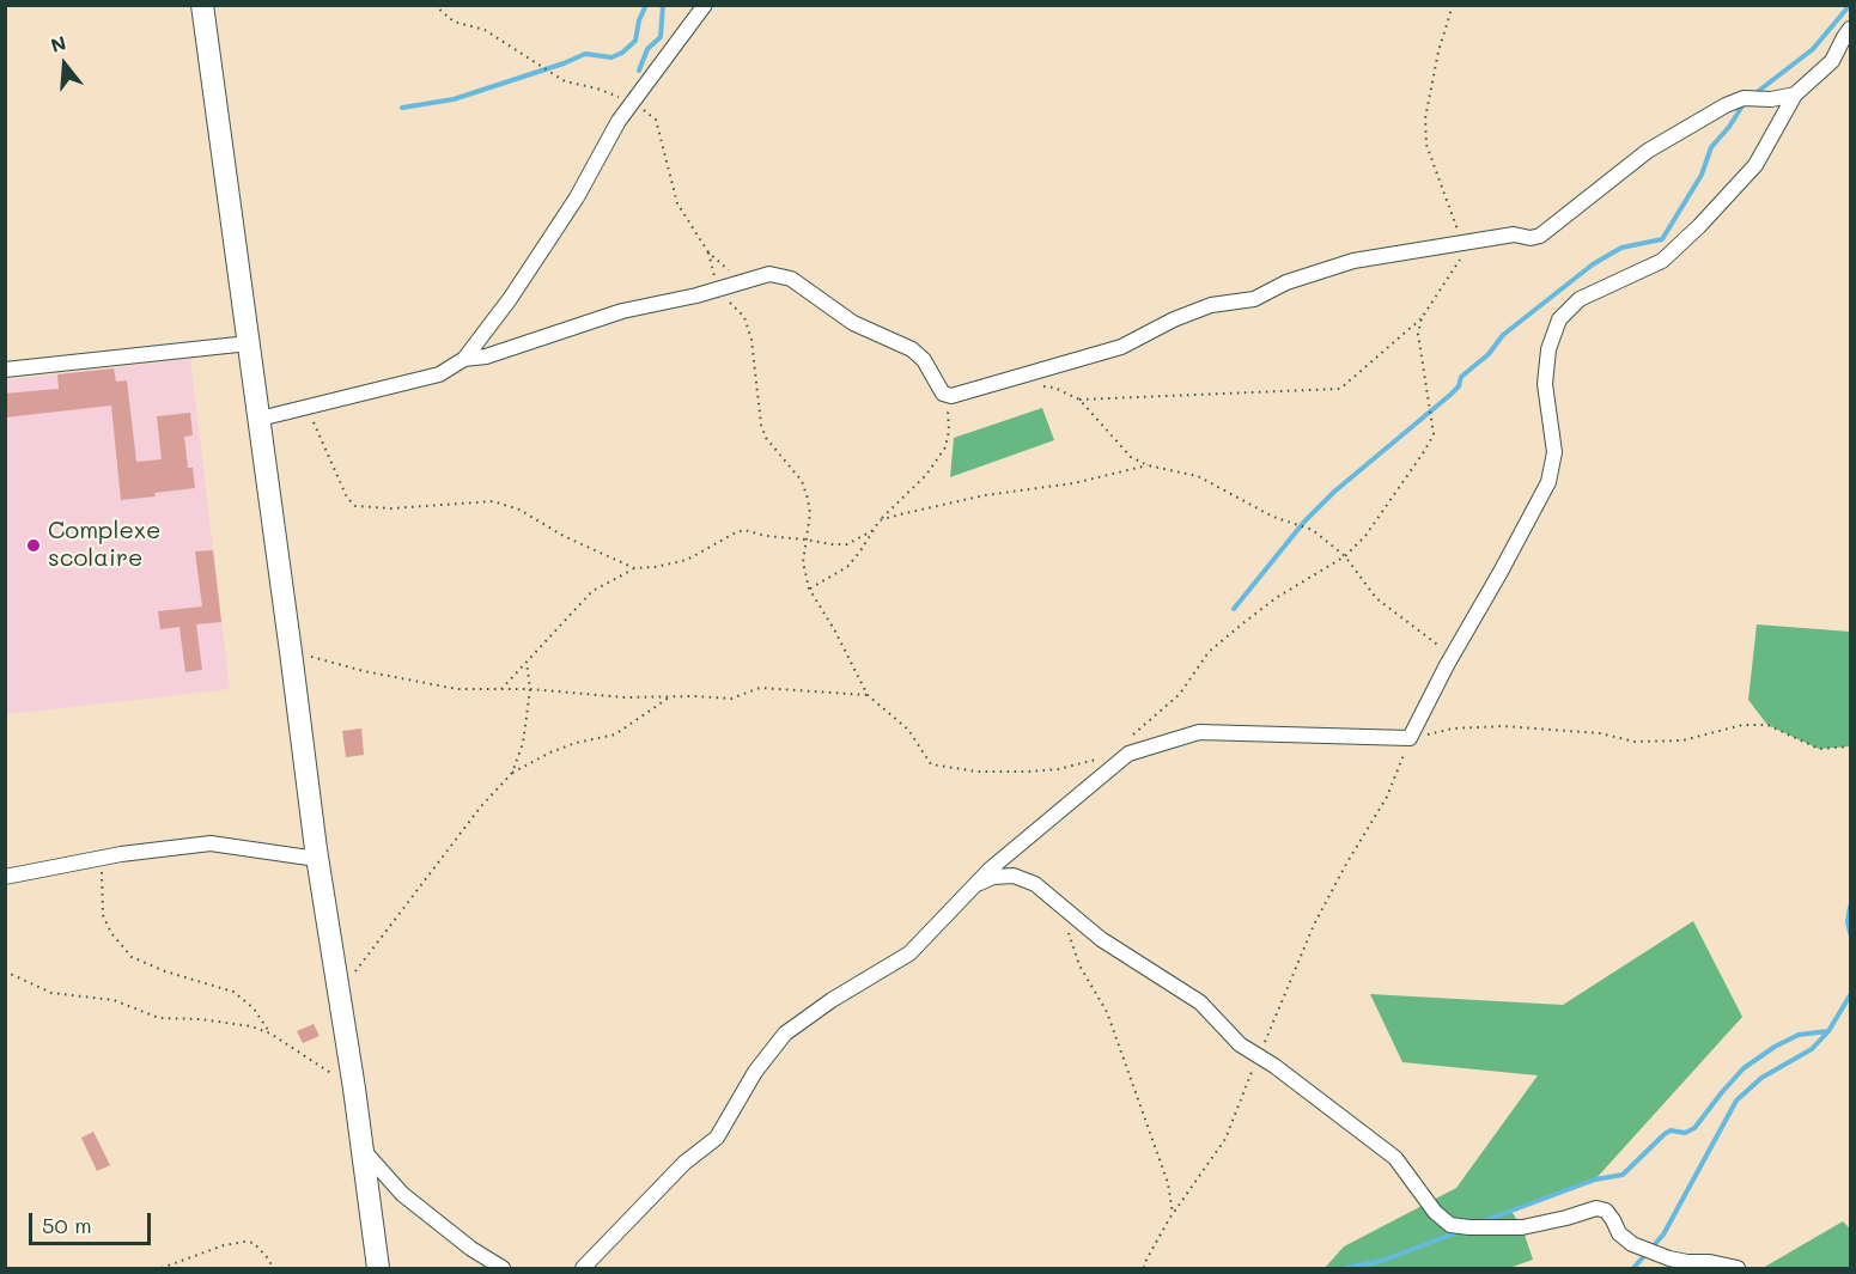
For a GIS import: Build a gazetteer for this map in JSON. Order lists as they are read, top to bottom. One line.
{"places":["Complexe scolaire"],"scale_bar":"50 m","north":"top"}
